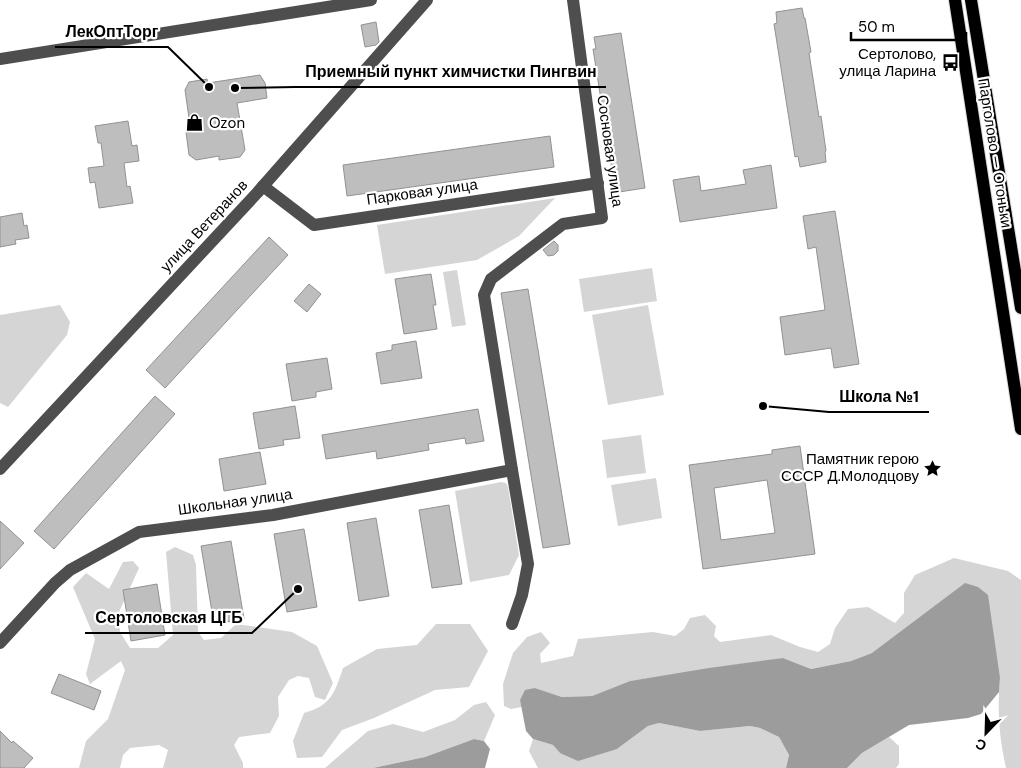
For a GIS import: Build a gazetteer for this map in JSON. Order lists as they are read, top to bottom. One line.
{"streets":{"main road":["Парголово — Огоньки"],"street":["Сосновая улица","Парковая улица","улица Ветеранов","Школьная улица"]},"crossings":[["Сосновая улица","Парковая улица"],["Сосновая улица","Школьная улица"],["Парковая улица","улица Ветеранов"]],"places":{"bus stop":["Сертолово, улица Ларина"],"other":["ЛекОптТорг","Приемный пункт химчистки Пингвин","Школа №1","Сертоловская ЦГБ"],"shop":["Ozon"],"place":["Памятник герою СССР Д.Молодцову"]},"scale_bar":"50 m","north":"bottom left"}
